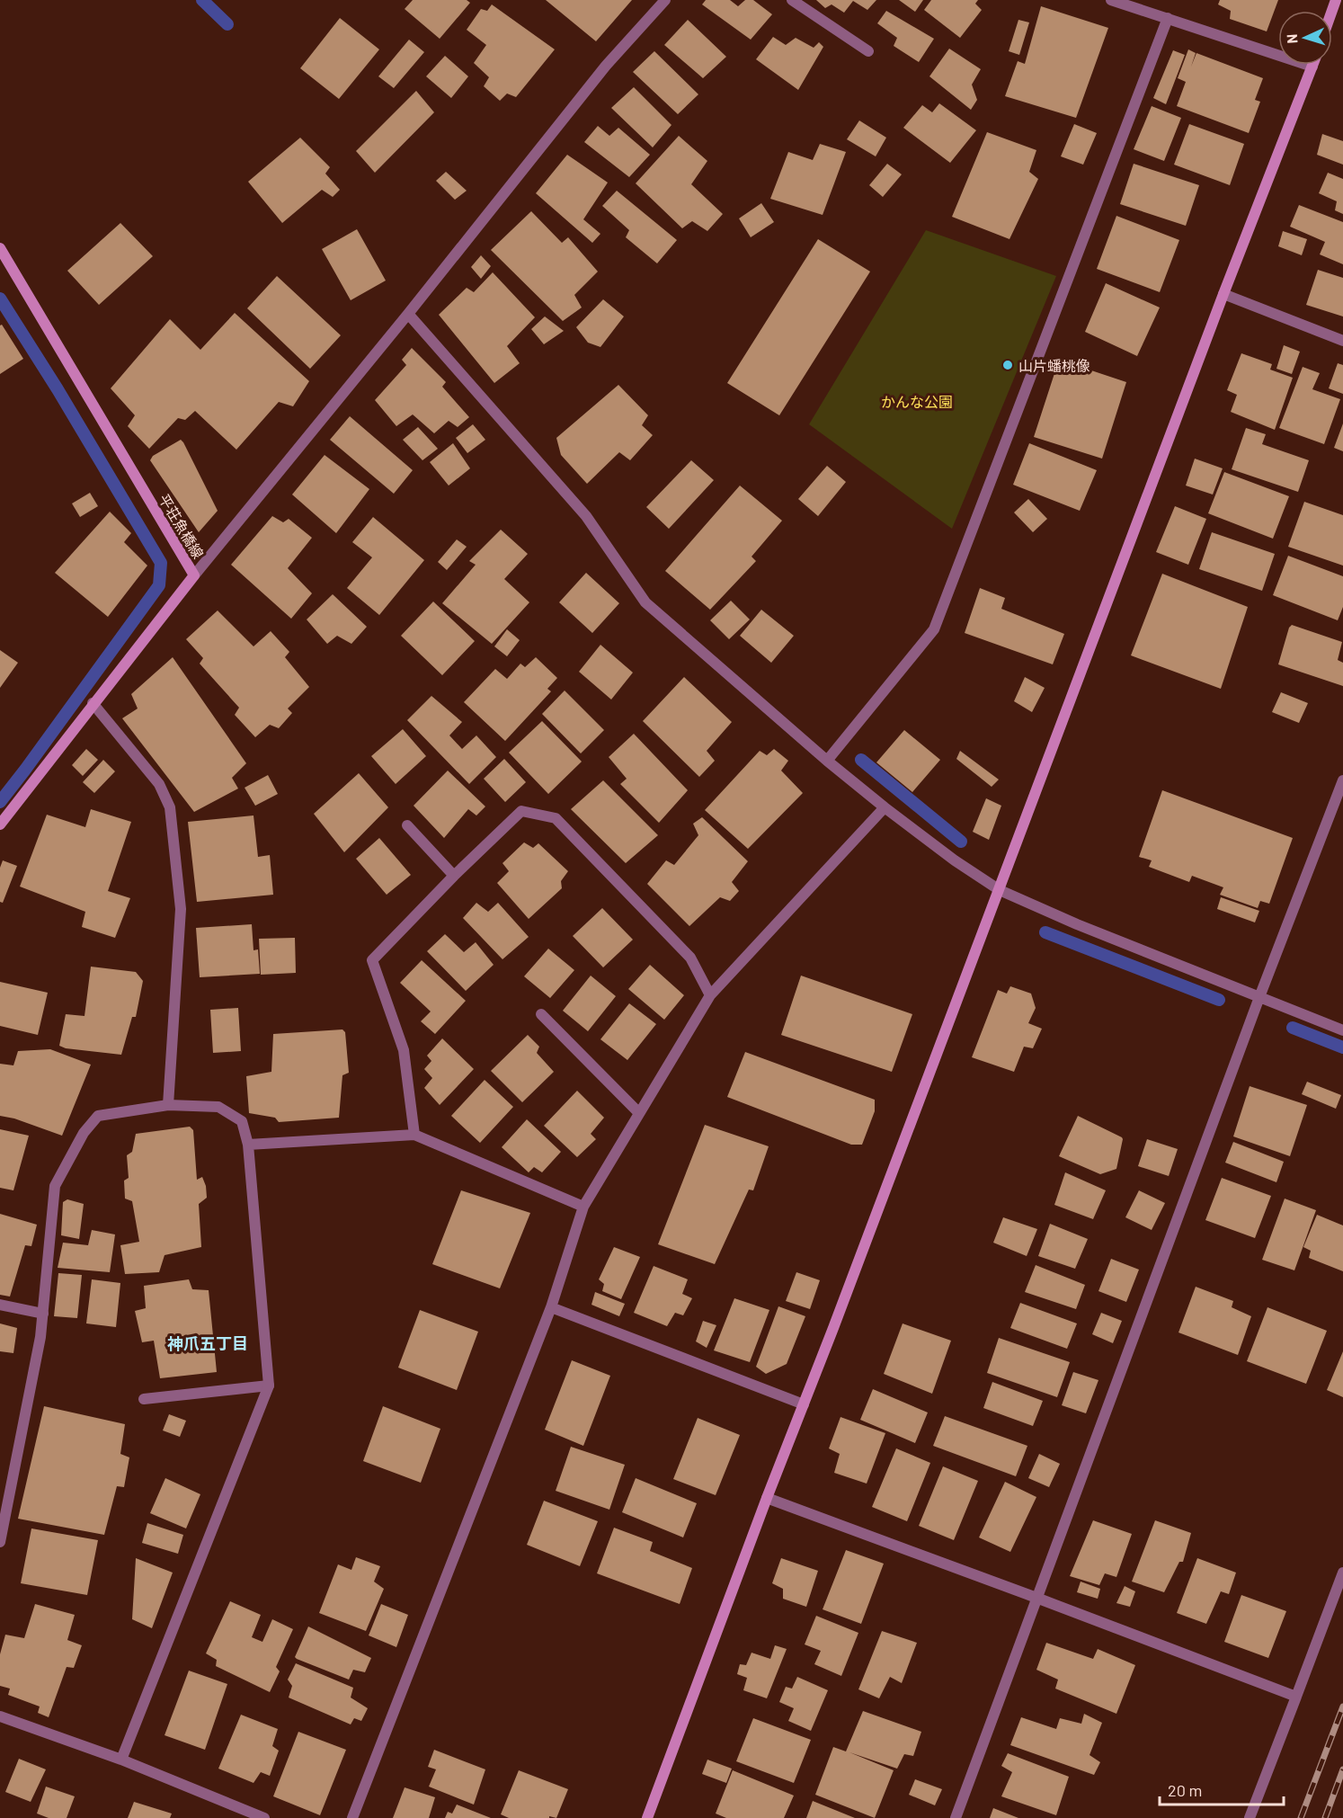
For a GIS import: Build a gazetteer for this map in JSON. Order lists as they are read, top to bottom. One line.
{"streets":{"street":["平荘魚橋線"]},"districts":["神爪五丁目"],"parks":["かんな公園"],"places":["山片蟠桃像"],"scale_bar":"20 m","north":"left"}
